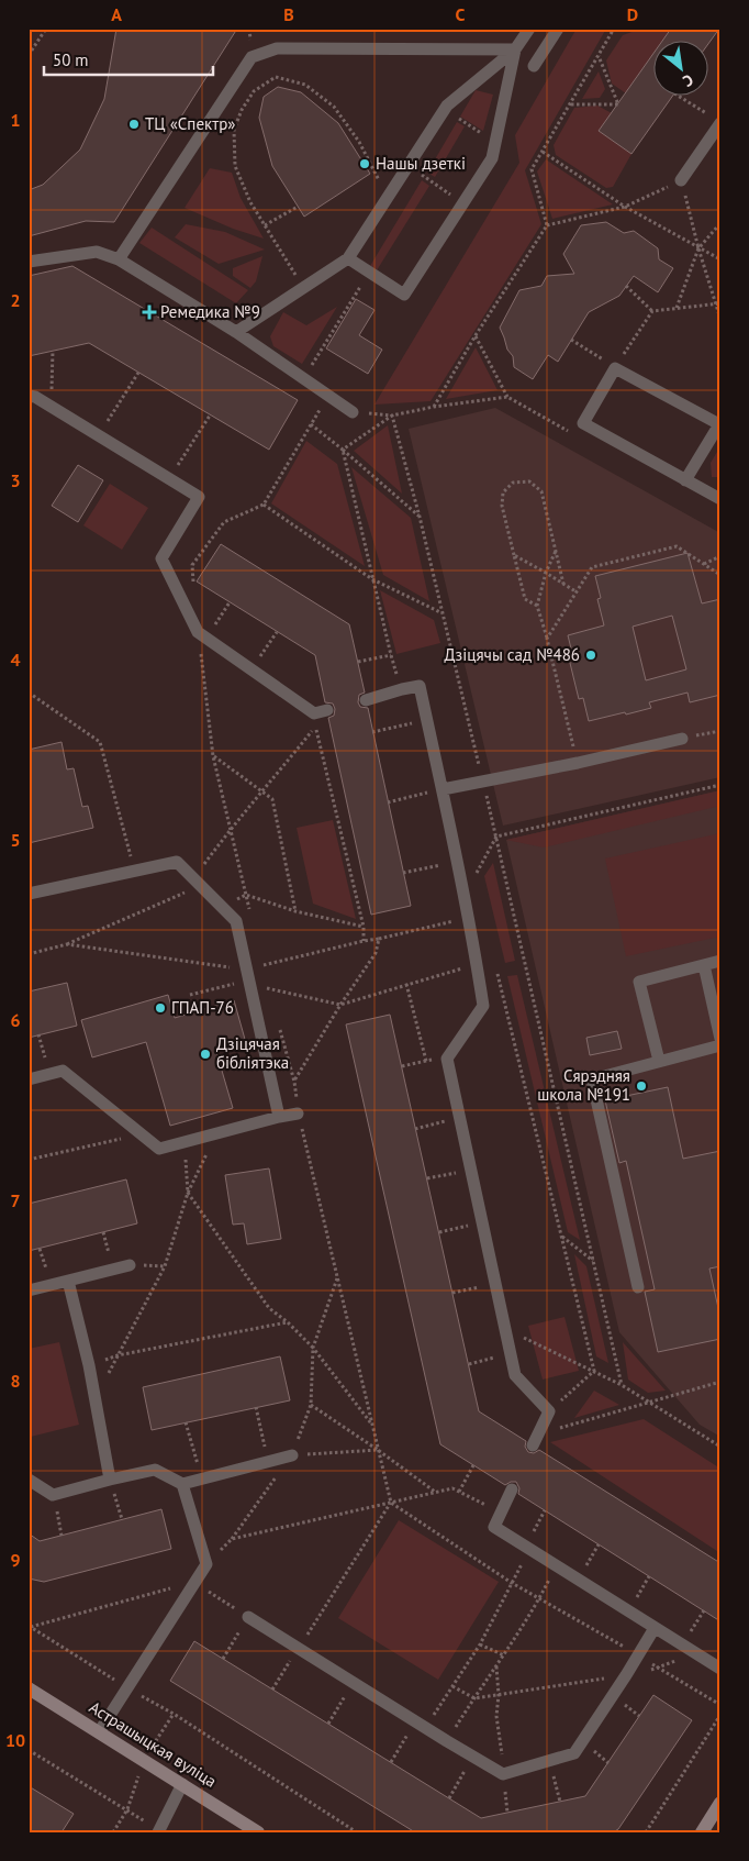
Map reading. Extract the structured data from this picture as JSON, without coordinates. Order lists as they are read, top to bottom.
{
  "streets": {
    "main road": ["Астрашыцкая вуліца"]
  },
  "places": {
    "other": [
      "ТЦ «Спектр»",
      "Нашы дзеткі",
      "Дзіцячы сад №486",
      "ГПАП-76",
      "Дзіцячая бібліятэка",
      "Сярэдняя школа №191"
    ],
    "health": ["Ремедика №9"]
  },
  "scale_bar": "50 m",
  "north": "bottom right",
  "grid": {
    "columns": [
      "A",
      "B",
      "C",
      "D"
    ],
    "rows": [
      "1",
      "2",
      "3",
      "4",
      "5",
      "6",
      "7",
      "8",
      "9",
      "10"
    ]
  }
}
